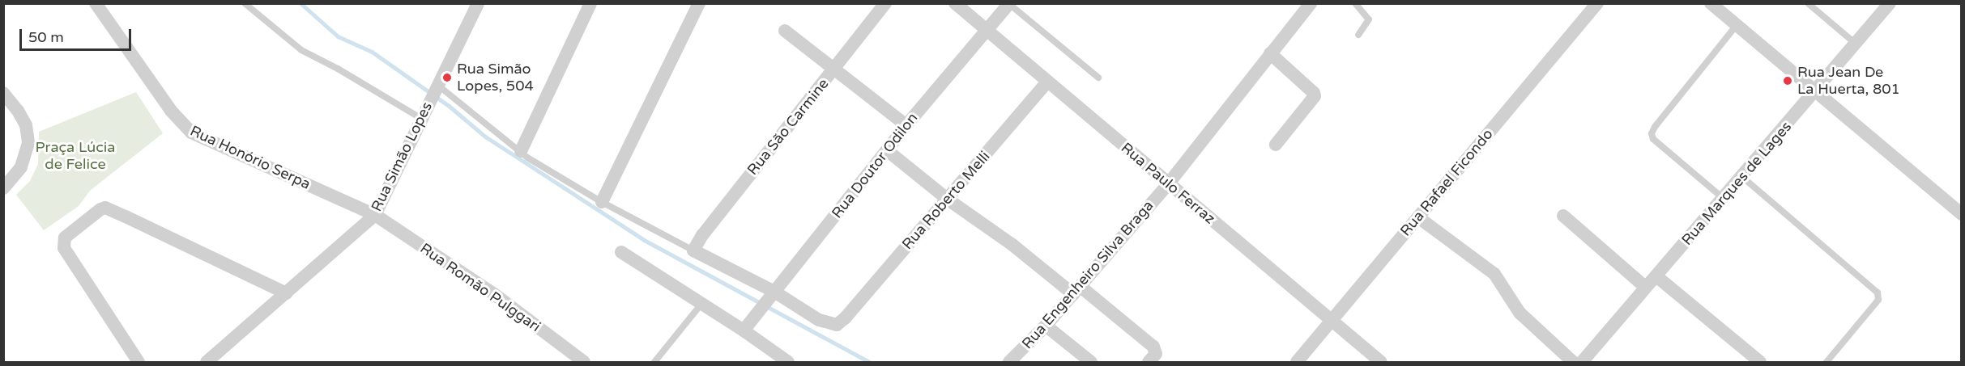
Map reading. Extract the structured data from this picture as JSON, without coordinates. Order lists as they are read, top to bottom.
{
  "streets": {
    "street": [
      "Rua São Carmine",
      "Rua Simão Lopes",
      "Rua Honório Serpa",
      "Rua Doutor Odilon",
      "Rua Rafael Ficondo",
      "Rua Paulo Ferraz",
      "Rua Marques de Lages",
      "Rua Roberto Melli",
      "Rua Engenheiro Silva Braga",
      "Rua Romão Pulggari"
    ]
  },
  "crossings": [
    ["Rua Simão Lopes", "Rua Honório Serpa"],
    ["Rua Simão Lopes", "Rua Romão Pulggari"],
    ["Rua Honório Serpa", "Rua Romão Pulggari"],
    ["Rua Doutor Odilon", "Rua Paulo Ferraz"],
    ["Rua Doutor Odilon", "Rua Roberto Melli"],
    ["Rua Rafael Ficondo", "Rua Paulo Ferraz"],
    ["Rua Paulo Ferraz", "Rua Roberto Melli"],
    ["Rua Paulo Ferraz", "Rua Engenheiro Silva Braga"]
  ],
  "parks": ["Praça Lúcia de Felice"],
  "places": ["Rua Simão Lopes, 504", "Rua Jean De La Huerta, 801"],
  "scale_bar": "50 m"
}
